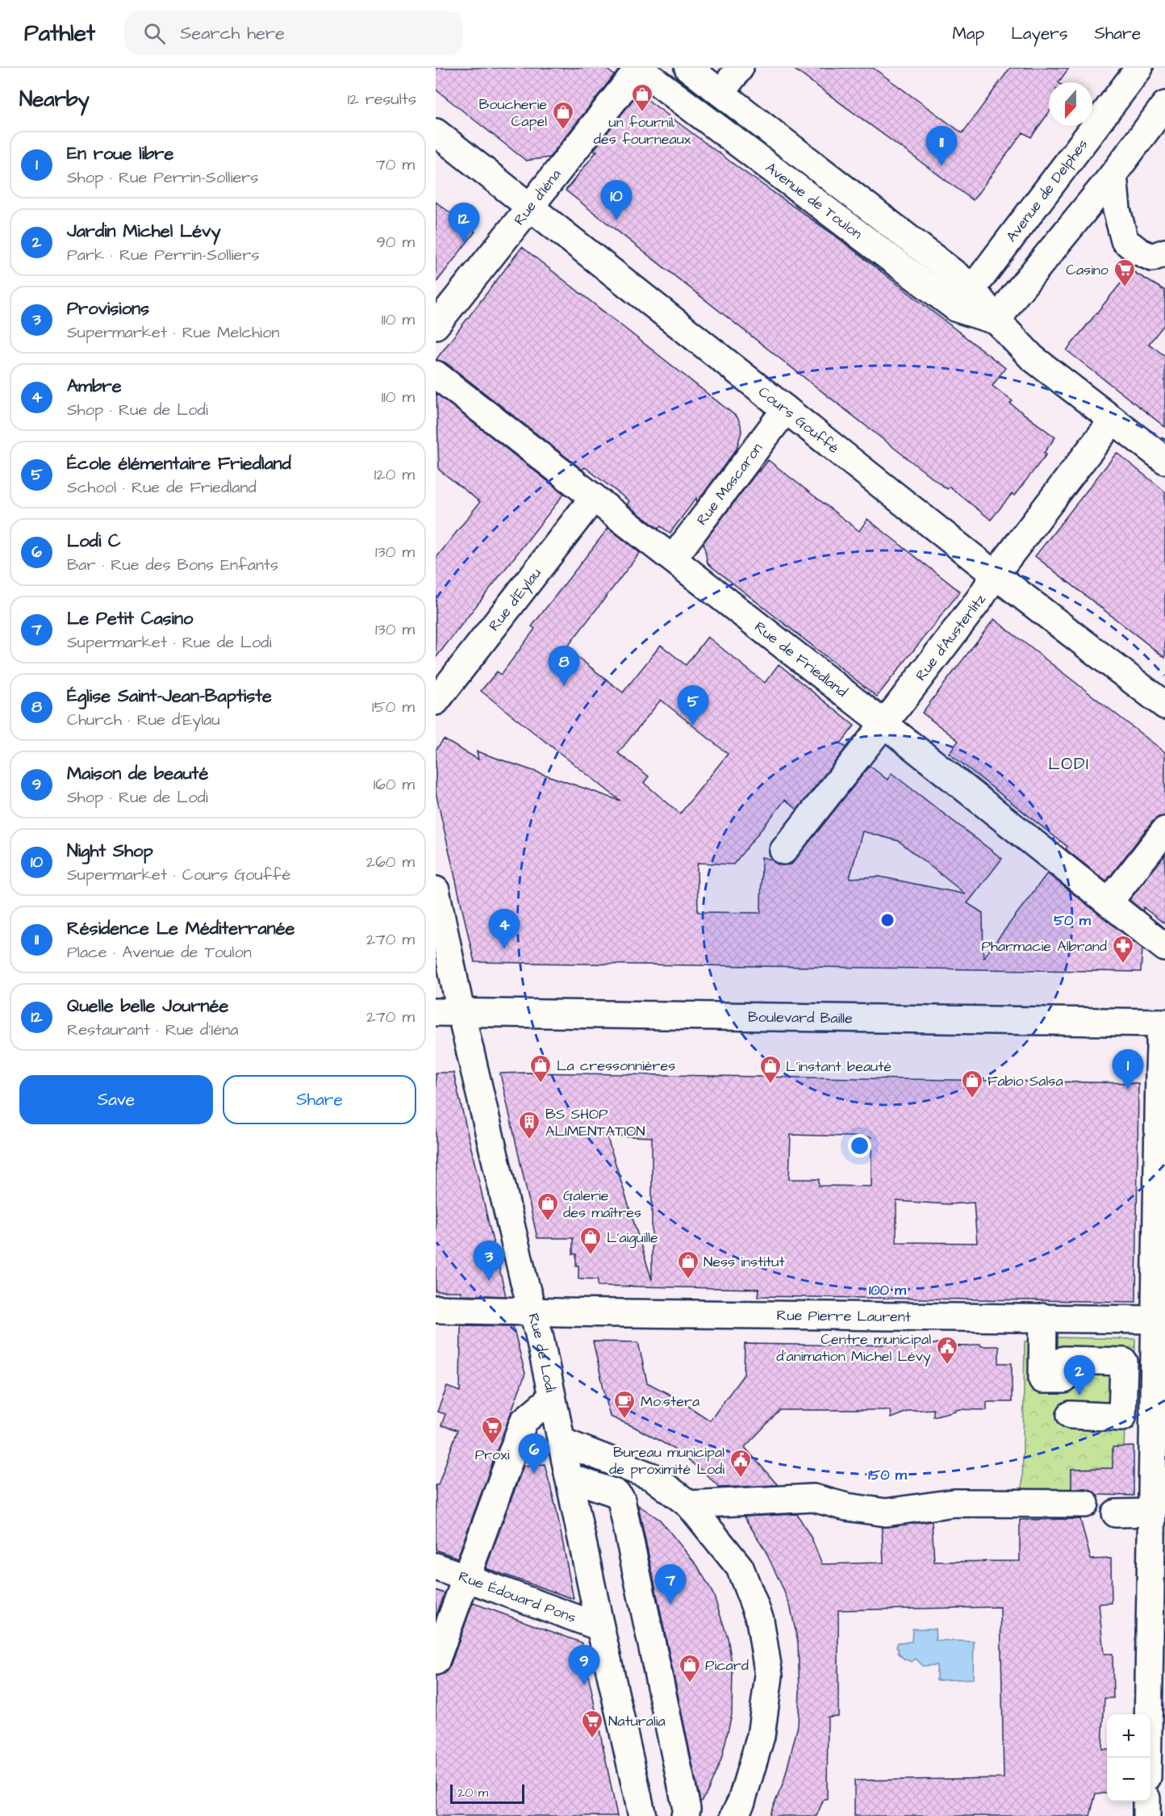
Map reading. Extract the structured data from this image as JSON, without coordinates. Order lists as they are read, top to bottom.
{
  "streets": {
    "street": [
      "Avenue de Delphes",
      "Rue d'Iéna",
      "Avenue de Toulon",
      "Cours Gouffé",
      "Rue Mascaron",
      "Rue d'Eylau",
      "Rue d'Austerlitz",
      "Rue de Friedland",
      "Boulevard Baille",
      "Rue Pierre Laurent",
      "Rue de Lodi",
      "Rue Édouard Pons"
    ]
  },
  "crossings": [
    ["Avenue de Delphes", "Avenue de Toulon"],
    ["Rue d'Iéna", "Avenue de Toulon"],
    ["Rue d'Iéna", "Cours Gouffé"],
    ["Avenue de Toulon", "Rue d'Austerlitz"],
    ["Cours Gouffé", "Rue Mascaron"],
    ["Cours Gouffé", "Rue d'Austerlitz"],
    ["Rue Mascaron", "Rue de Friedland"],
    ["Rue d'Eylau", "Rue de Friedland"],
    ["Rue d'Austerlitz", "Rue de Friedland"],
    ["Boulevard Baille", "Rue de Lodi"],
    ["Rue Pierre Laurent", "Rue de Lodi"],
    ["Rue de Lodi", "Rue Édouard Pons"]
  ],
  "districts": ["LODI"],
  "places": {
    "shop": [
      "un fournil, des fourneaux",
      "Boucherie Capel",
      "La cressonnières",
      "L'instant beauté",
      "Fabio Salsa",
      "Galerie des maîtres",
      "L’aiguille",
      "Ness institut",
      "Picard"
    ],
    "supermarket": ["Casino", "Proxi", "Naturalia"],
    "pharmacy": ["Pharmacie Albrand"],
    "building": ["BS SHOP ALIMENTATION"],
    "public building": ["Centre municipal d'animation Michel Lévy", "Bureau municipal de proximité Lodi"],
    "cafe": ["Mo:stera"]
  },
  "scale_bar": "20 m",
  "north": "bottom",
  "page": {
    "header": "Pathlet",
    "search": "Search here",
    "nav": ["Map", "Layers", "Share"],
    "heading": ["Nearby", "12 results"],
    "pins": [
      "11",
      "10",
      "12",
      "8",
      "5",
      "4",
      "1",
      "3",
      "2",
      "6",
      "7",
      "9"
    ],
    "list": [
      {
        "mark": "1",
        "name": "En roue libre",
        "note": "Shop · Rue Perrin-Solliers",
        "value": "70 m"
      },
      {
        "mark": "2",
        "name": "Jardin Michel Lévy",
        "note": "Park · Rue Perrin-Solliers",
        "value": "90 m"
      },
      {
        "mark": "3",
        "name": "Provisions",
        "note": "Supermarket · Rue Melchion",
        "value": "110 m"
      },
      {
        "mark": "4",
        "name": "Ambre",
        "note": "Shop · Rue de Lodi",
        "value": "110 m"
      },
      {
        "mark": "5",
        "name": "École élémentaire Friedland",
        "note": "School · Rue de Friedland",
        "value": "120 m"
      },
      {
        "mark": "6",
        "name": "Lodi C",
        "note": "Bar · Rue des Bons Enfants",
        "value": "130 m"
      },
      {
        "mark": "7",
        "name": "Le Petit Casino",
        "note": "Supermarket · Rue de Lodi",
        "value": "130 m"
      },
      {
        "mark": "8",
        "name": "Église Saint-Jean-Baptiste",
        "note": "Church · Rue d'Eylau",
        "value": "150 m"
      },
      {
        "mark": "9",
        "name": "Maison de beauté",
        "note": "Shop · Rue de Lodi",
        "value": "160 m"
      },
      {
        "mark": "10",
        "name": "Night Shop",
        "note": "Supermarket · Cours Gouffé",
        "value": "260 m"
      },
      {
        "mark": "11",
        "name": "Résidence Le Méditerranée",
        "note": "Place · Avenue de Toulon",
        "value": "270 m"
      },
      {
        "mark": "12",
        "name": "Quelle belle Journée",
        "note": "Restaurant · Rue d'Iéna",
        "value": "270 m"
      }
    ],
    "buttons": ["Save", "Share"],
    "map_buttons": ["+", "−"],
    "scale": "20 m"
  },
  "rings": ["50 m", "100 m", "150 m"]
}
